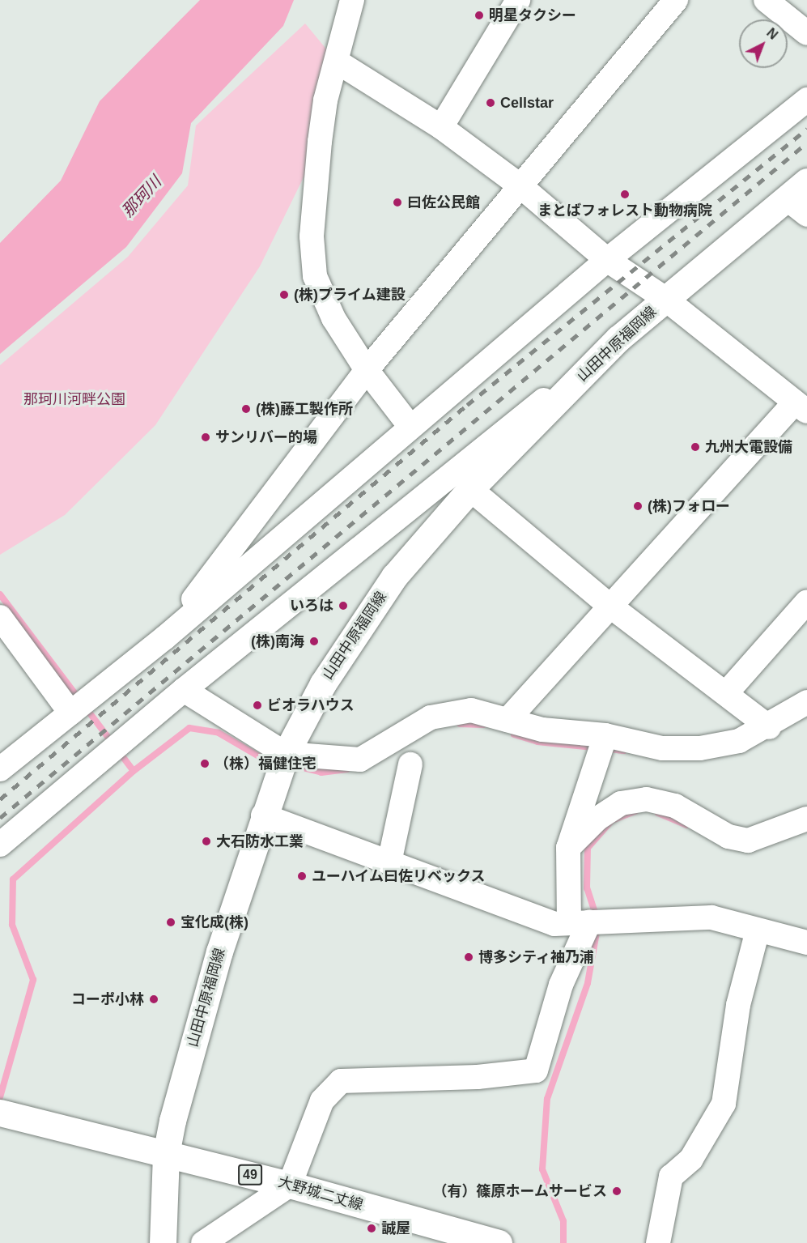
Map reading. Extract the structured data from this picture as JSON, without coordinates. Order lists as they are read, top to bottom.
{
  "streets": {
    "main road": ["山田中原福岡線", "49", "大野城二丈線"]
  },
  "crossings": [
    ["山田中原福岡線", "大野城二丈線"]
  ],
  "water": ["那珂川"],
  "parks": ["那珂川河畔公園"],
  "places": [
    "明星タクシー",
    "Cellstar",
    "まとばフォレスト動物病院",
    "曰佐公民館",
    "(株)プライム建設",
    "(株)藤工製作所",
    "サンリバー的場",
    "九州大電設備",
    "(株)フォロー",
    "いろは",
    "(株)南海",
    "ビオラハウス",
    "（株）福健住宅",
    "大石防水工業",
    "ユーハイム曰佐リベックス",
    "宝化成(株)",
    "博多シティ袖乃浦",
    "コーポ小林",
    "（有）篠原ホームサービス",
    "誠屋"
  ],
  "north": "top right"
}
